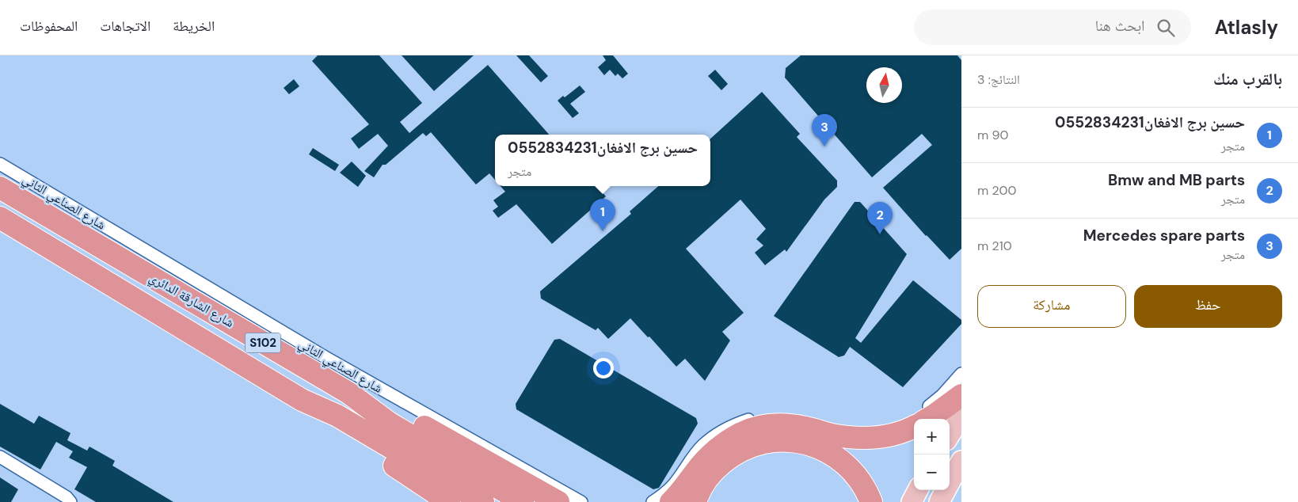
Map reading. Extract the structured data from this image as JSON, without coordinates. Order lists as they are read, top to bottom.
{
  "streets": {
    "highway": ["شارع الشارقة الدائري", "S102"],
    "street": ["شارع الصناعي الثاني"]
  },
  "north": "top",
  "page": {
    "header": "Atlasly",
    "search": "ابحث هنا",
    "nav": ["الخريطة", "الاتجاهات", "المحفوظات"],
    "heading": ["بالقرب منك", "النتائج: 3"],
    "list": [
      {
        "mark": "1",
        "name": "حسين برج الافغان0552834231",
        "note": "متجر",
        "value": "90 m"
      },
      {
        "mark": "2",
        "name": "Bmw and MB parts",
        "note": "متجر",
        "value": "200 m"
      },
      {
        "mark": "3",
        "name": "Mercedes spare parts",
        "note": "متجر",
        "value": "210 m"
      }
    ],
    "pins": ["3", "1", "2"],
    "popup": ["حسين برج الافغان0552834231", "متجر"],
    "buttons": ["حفظ", "مشاركة"],
    "map_buttons": ["+", "−"]
  }
}
